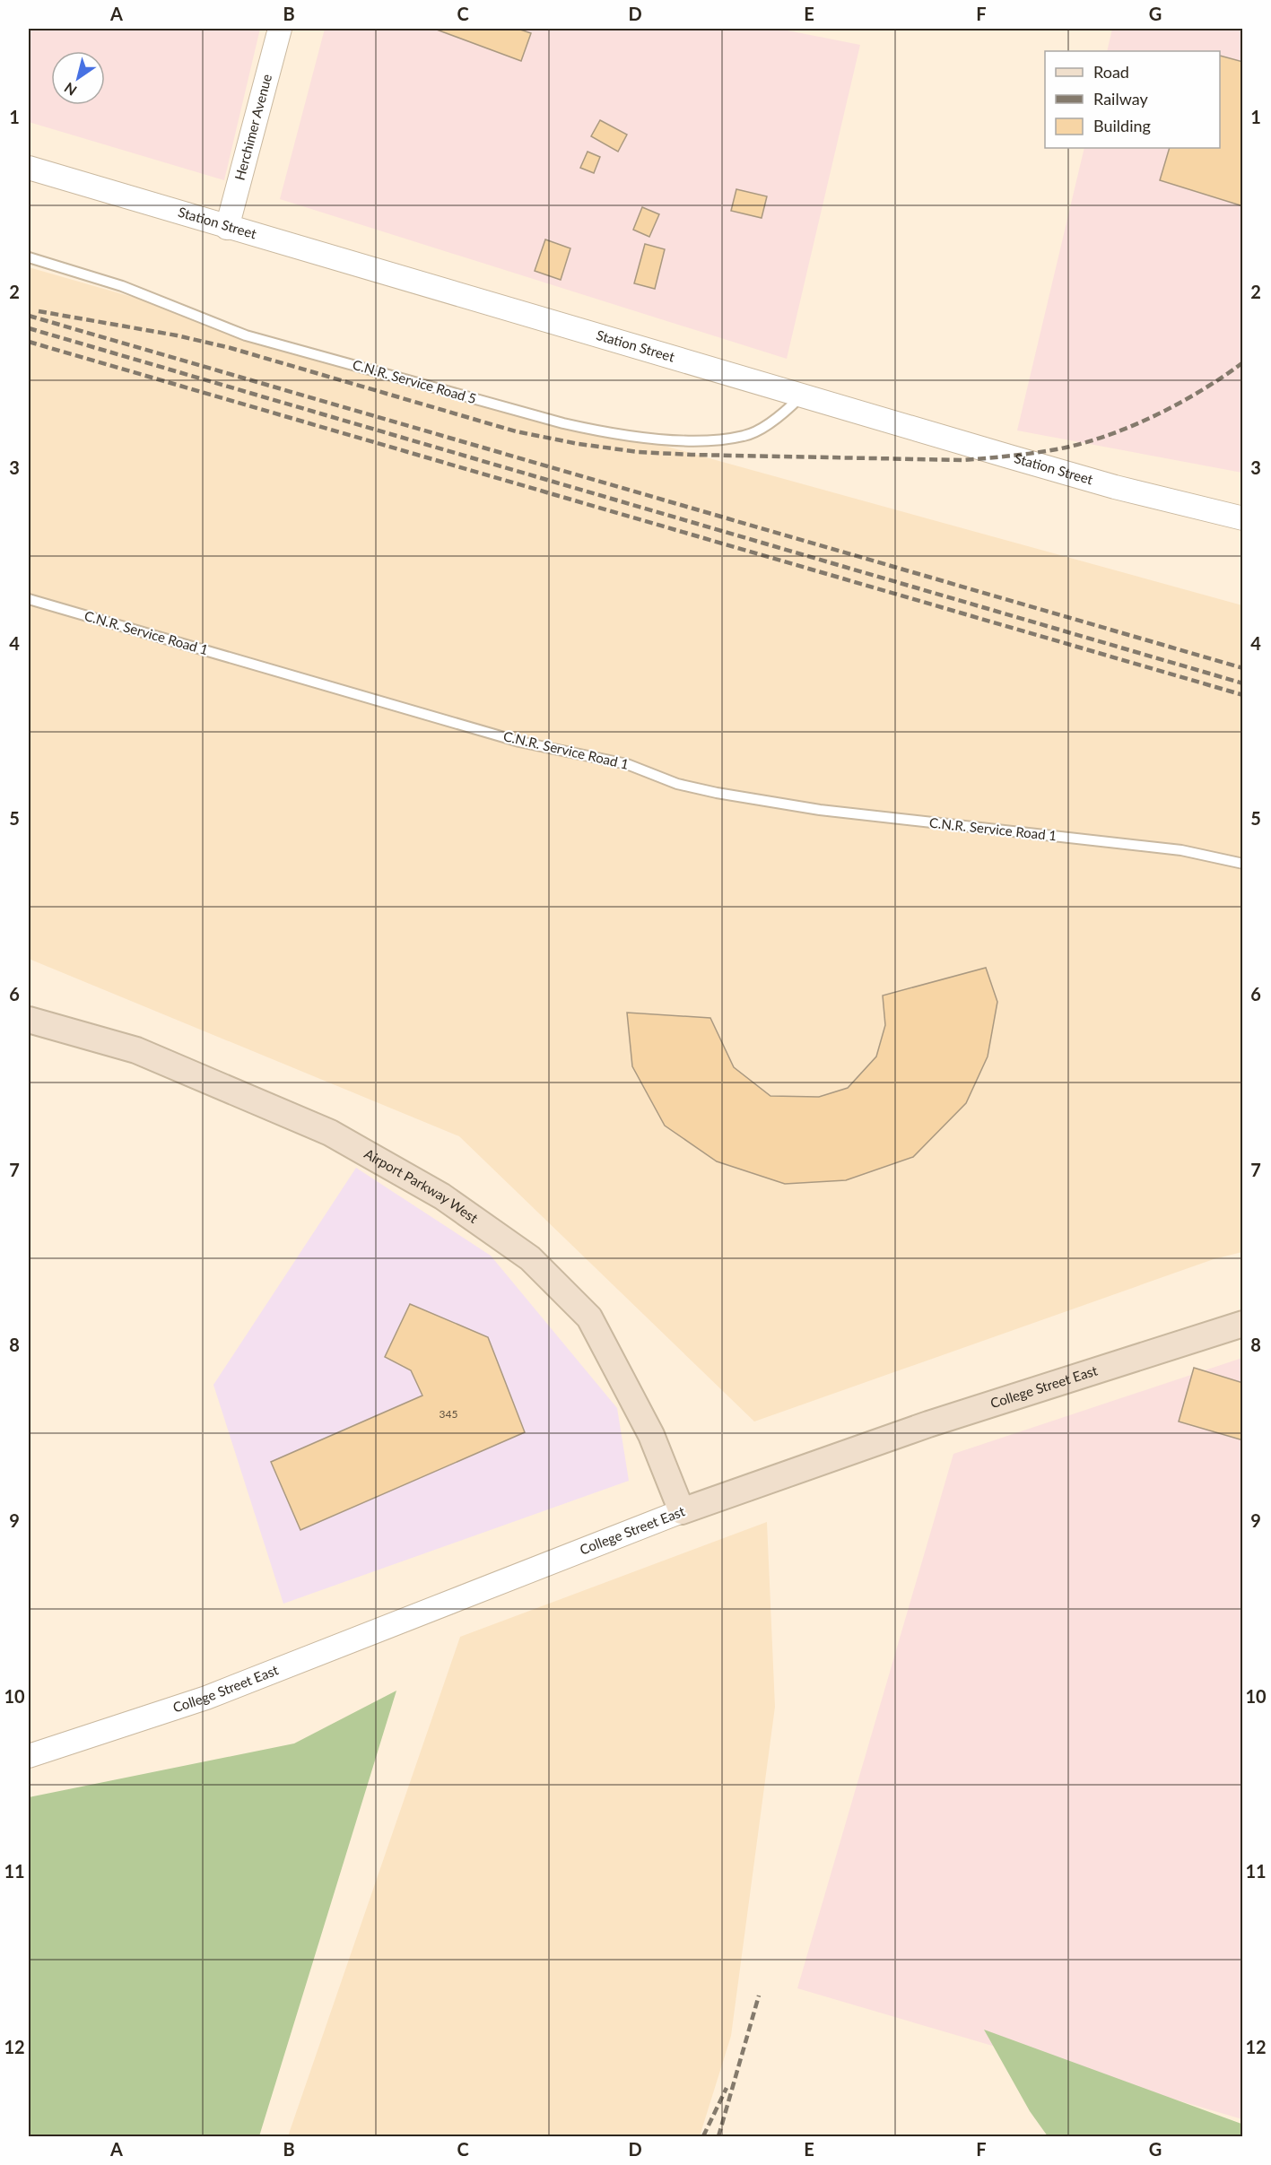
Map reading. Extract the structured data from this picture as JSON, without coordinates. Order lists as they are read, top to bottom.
{
  "streets": {
    "main road": ["Airport Parkway West", "College Street East"],
    "street": ["Herchimer Avenue", "Station Street"],
    "lane": ["C.N.R. Service Road 5", "C.N.R. Service Road 1"]
  },
  "crossings": [
    ["Herchimer Avenue", "Station Street"],
    ["Station Street", "C.N.R. Service Road 5"],
    ["Airport Parkway West", "College Street East"]
  ],
  "house_numbers": ["345"],
  "legend": ["Road", "Railway", "Building"],
  "north": "bottom left",
  "grid": {
    "columns": [
      "A",
      "B",
      "C",
      "D",
      "E",
      "F",
      "G"
    ],
    "rows": [
      "1",
      "2",
      "3",
      "4",
      "5",
      "6",
      "7",
      "8",
      "9",
      "10",
      "11",
      "12"
    ]
  }
}
